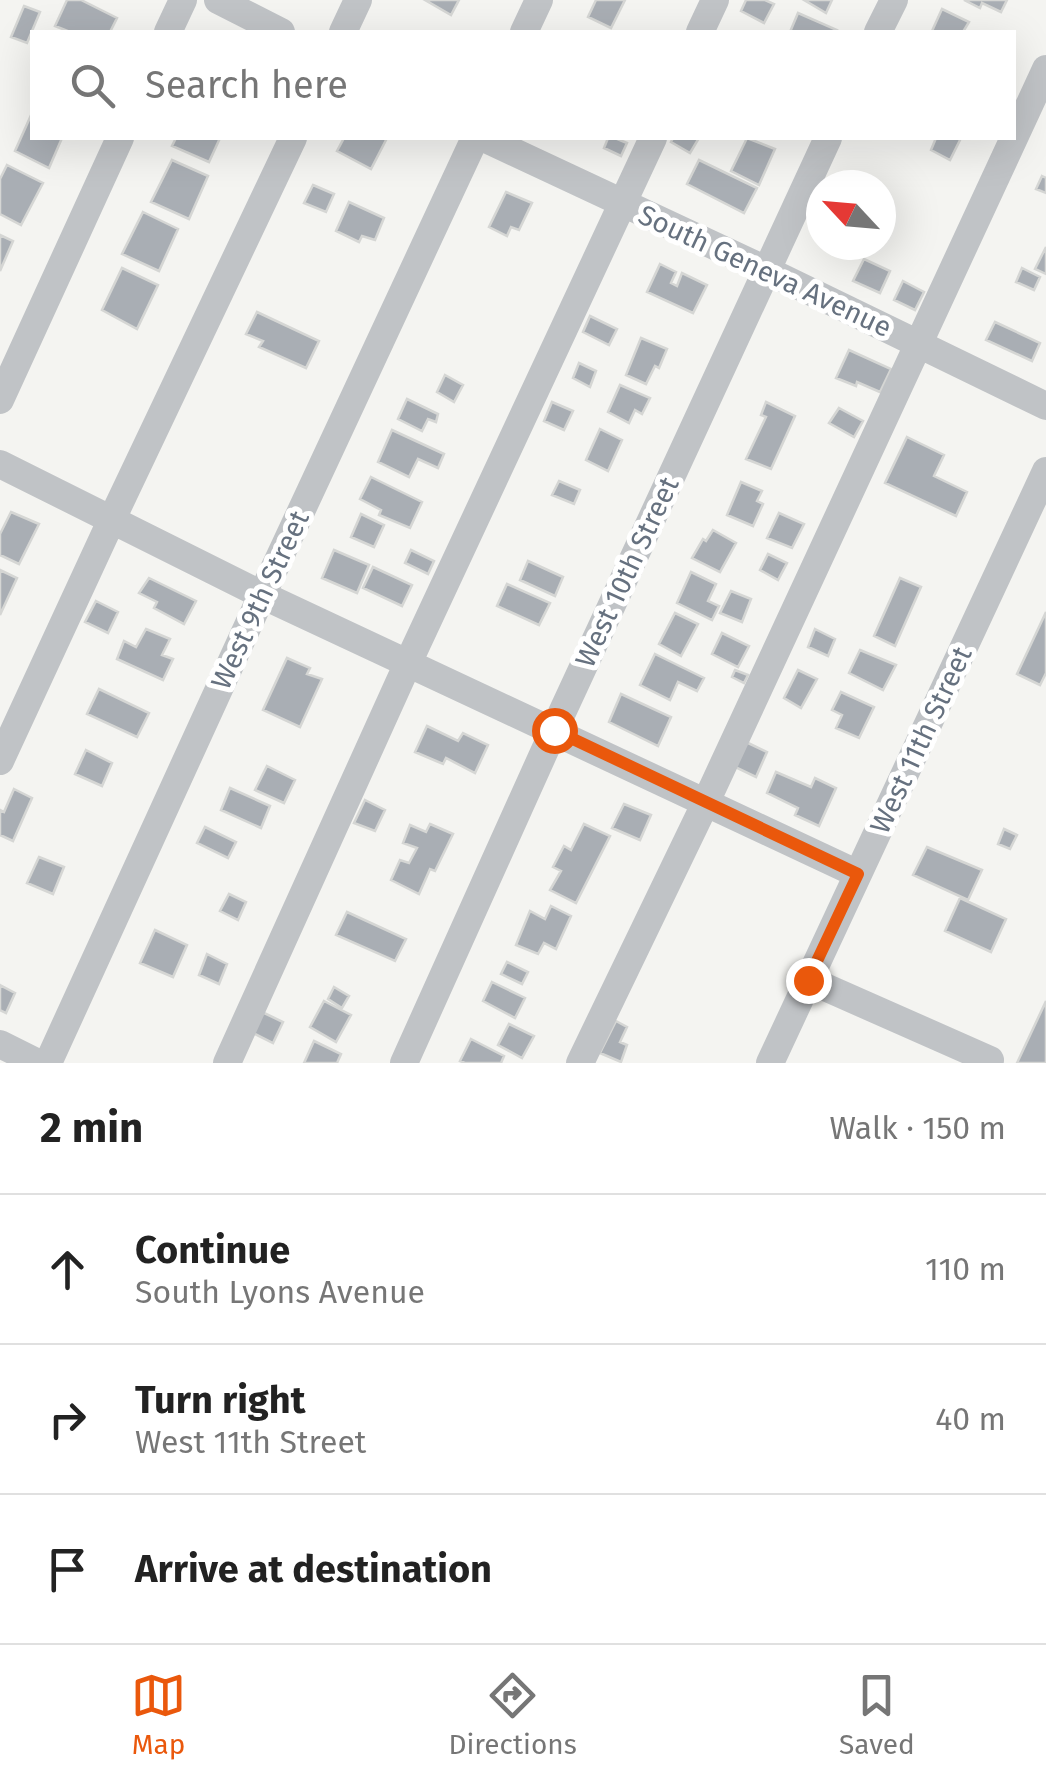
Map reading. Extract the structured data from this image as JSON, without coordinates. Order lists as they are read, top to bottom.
{
  "streets": {
    "street": [
      "South Geneva Avenue",
      "West 10th Street",
      "West 9th Street",
      "West 11th Street"
    ]
  },
  "crossings": [
    ["South Geneva Avenue", "West 10th Street"]
  ],
  "north": "top left",
  "page": {
    "search": "Search here",
    "heading": ["2 min", "Walk · 150 m"],
    "list": [
      ["Continue", "South Lyons Avenue", "110 m"],
      ["Turn right", "West 11th Street", "40 m"],
      "Arrive at destination"
    ],
    "nav": ["Map", "Directions", "Saved"]
  }
}
